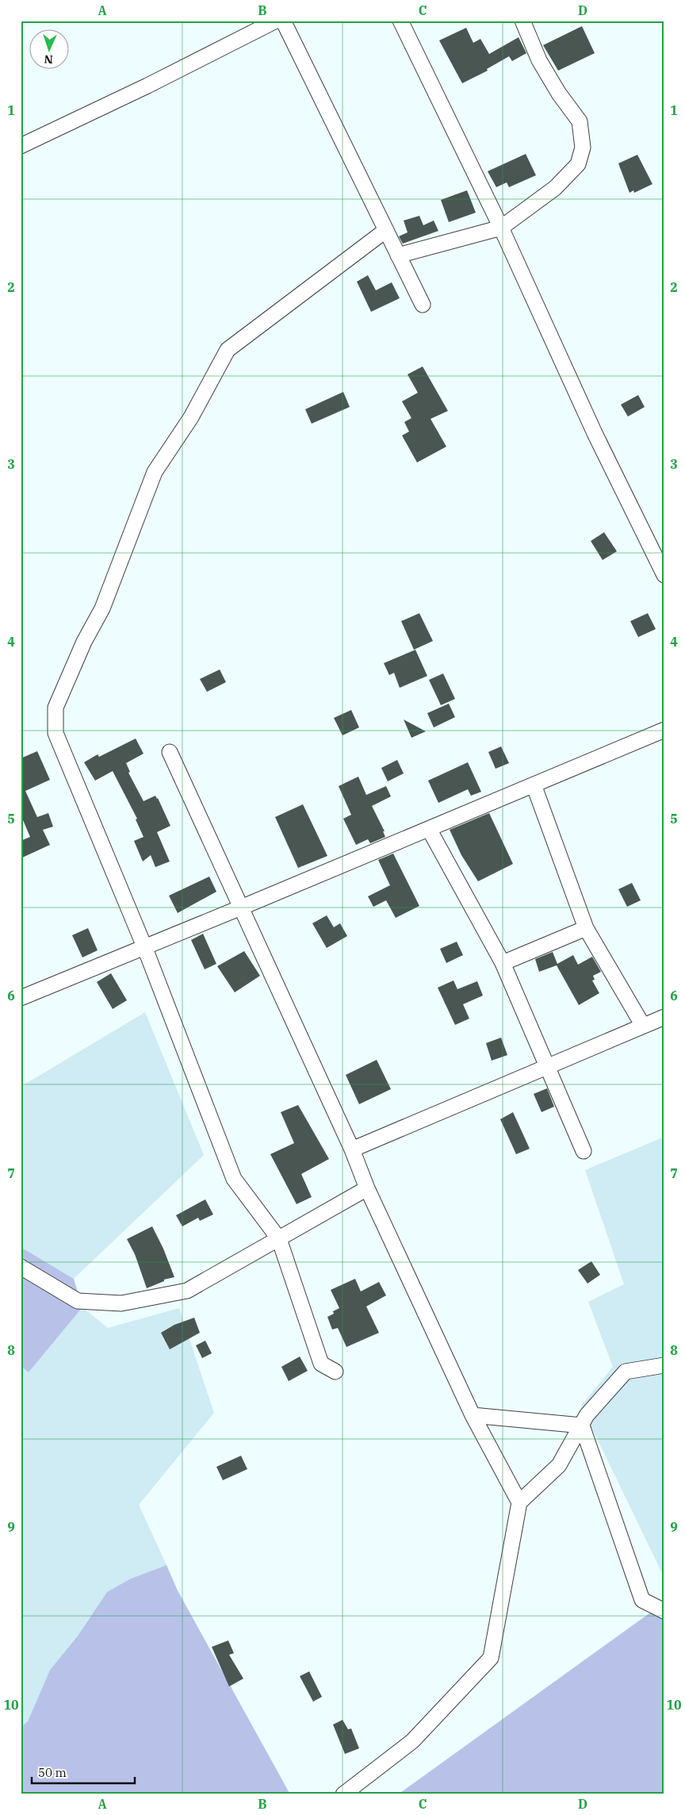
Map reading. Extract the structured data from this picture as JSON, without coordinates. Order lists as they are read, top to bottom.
{
  "scale_bar": "50 m",
  "north": "bottom",
  "grid": {
    "columns": [
      "A",
      "B",
      "C",
      "D"
    ],
    "rows": [
      "1",
      "2",
      "3",
      "4",
      "5",
      "6",
      "7",
      "8",
      "9",
      "10"
    ]
  }
}
